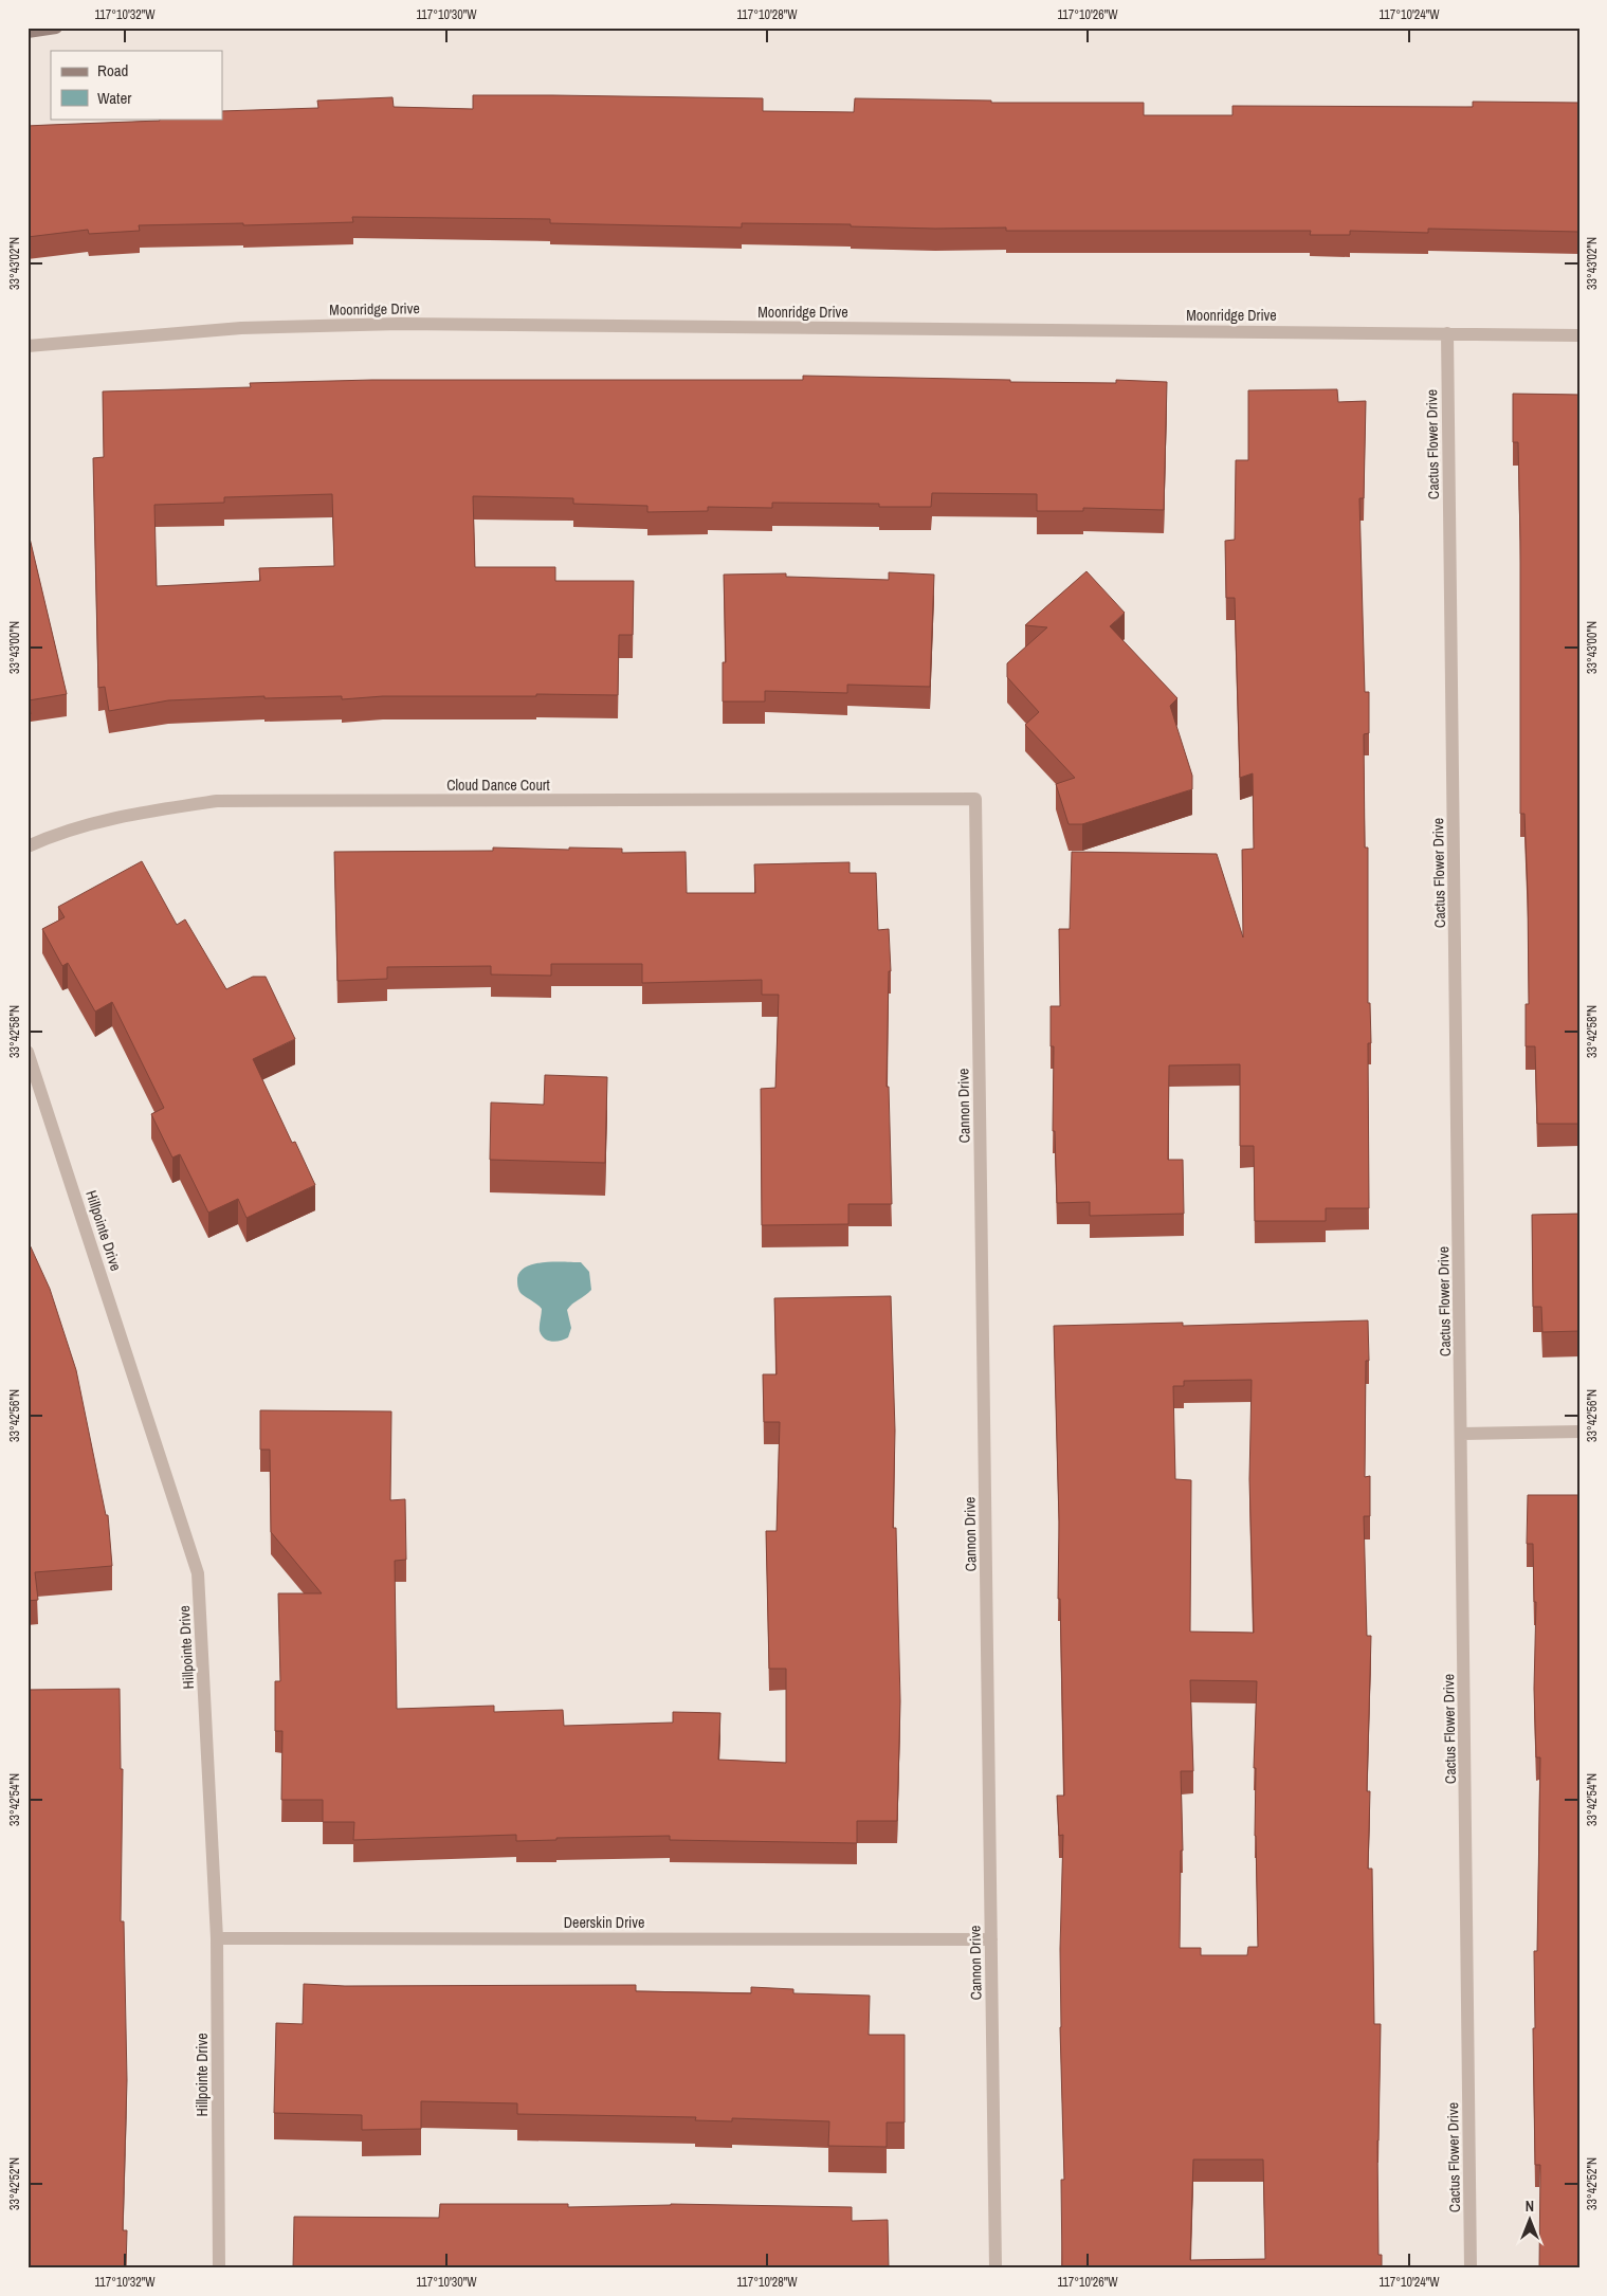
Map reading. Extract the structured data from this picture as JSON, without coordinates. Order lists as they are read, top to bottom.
{
  "streets": {
    "street": [
      "Moonridge Drive",
      "Cactus Flower Drive",
      "Cloud Dance Court",
      "Cannon Drive",
      "Hillpointe Drive",
      "Deerskin Drive"
    ]
  },
  "crossings": [
    ["Moonridge Drive", "Cactus Flower Drive"],
    ["Cloud Dance Court", "Cannon Drive"],
    ["Cannon Drive", "Deerskin Drive"],
    ["Hillpointe Drive", "Deerskin Drive"]
  ],
  "legend": ["Road", "Water"],
  "north": "top",
  "coordinates": [
    "117°10'32\"W",
    "117°10'30\"W",
    "117°10'28\"W",
    "117°10'26\"W",
    "117°10'24\"W",
    "33°43'02\"N",
    "33°43'00\"N",
    "33°42'58\"N",
    "33°42'56\"N",
    "33°42'54\"N",
    "33°42'52\"N"
  ]
}
